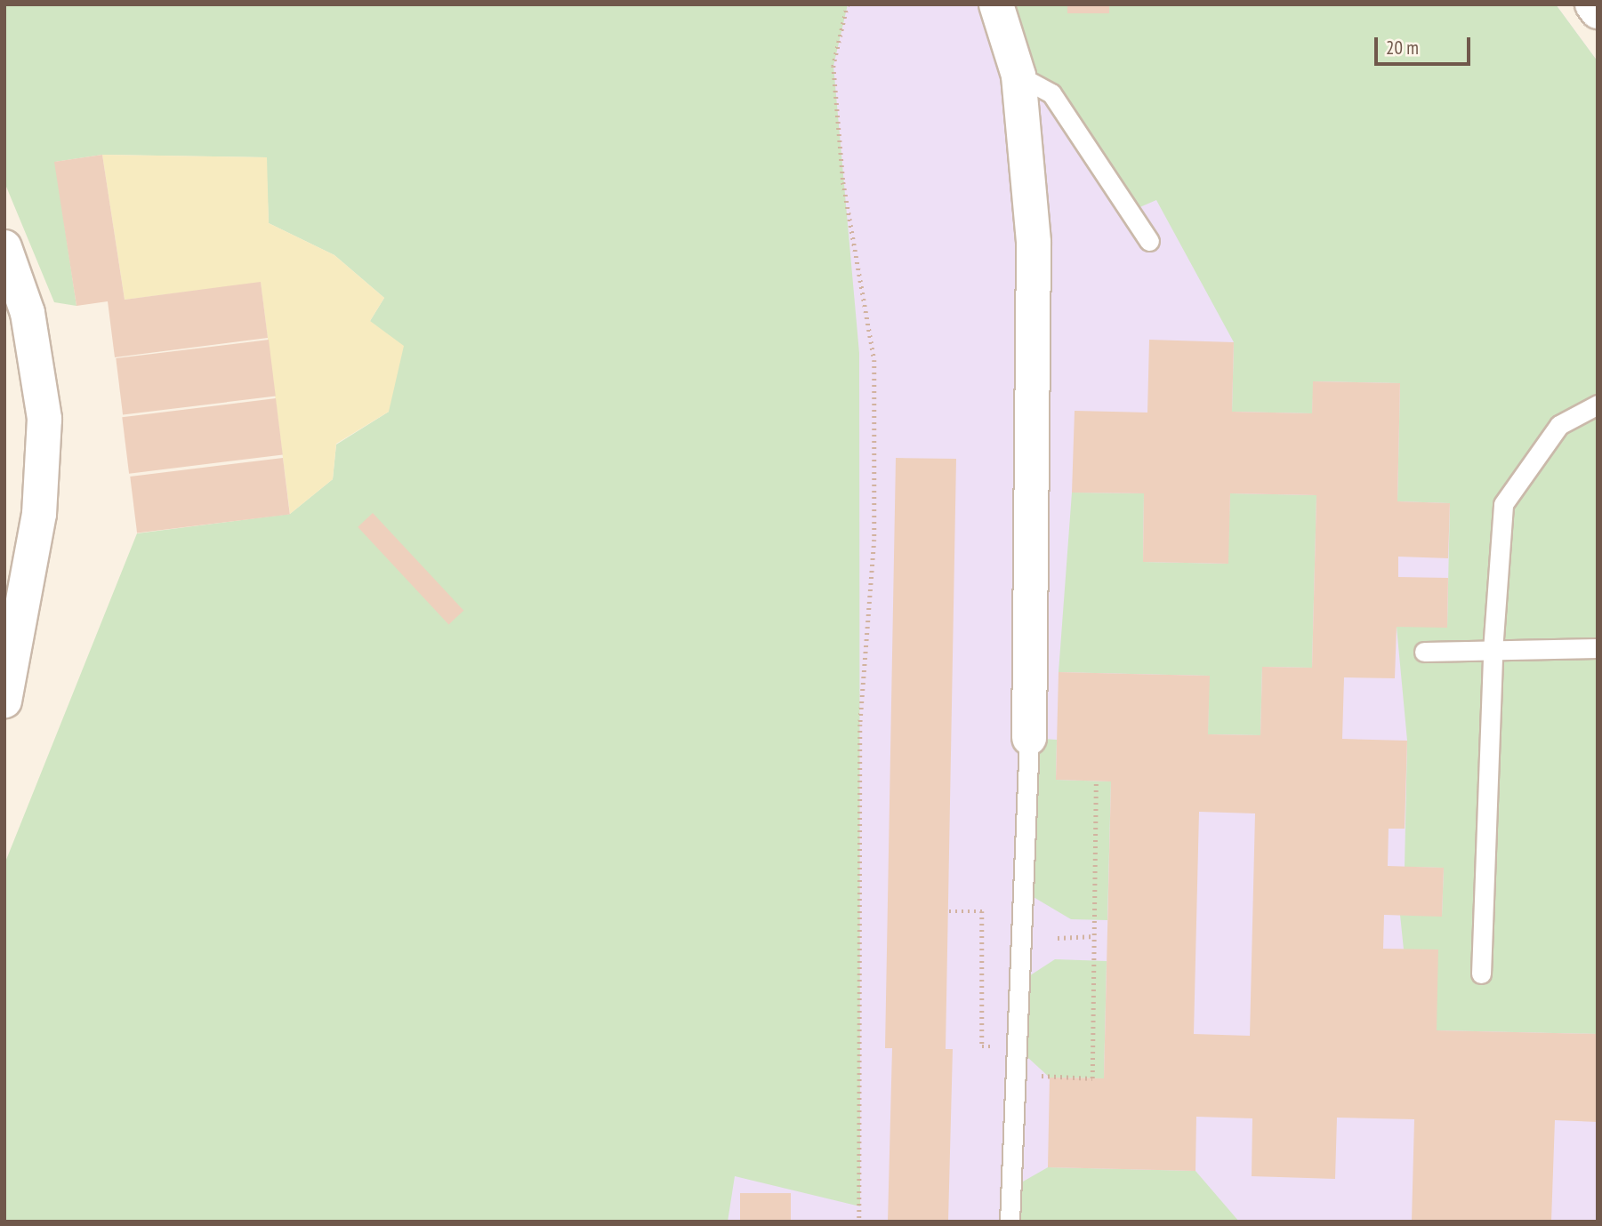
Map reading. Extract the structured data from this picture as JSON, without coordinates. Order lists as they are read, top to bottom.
{
  "scale_bar": "20 m"
}
